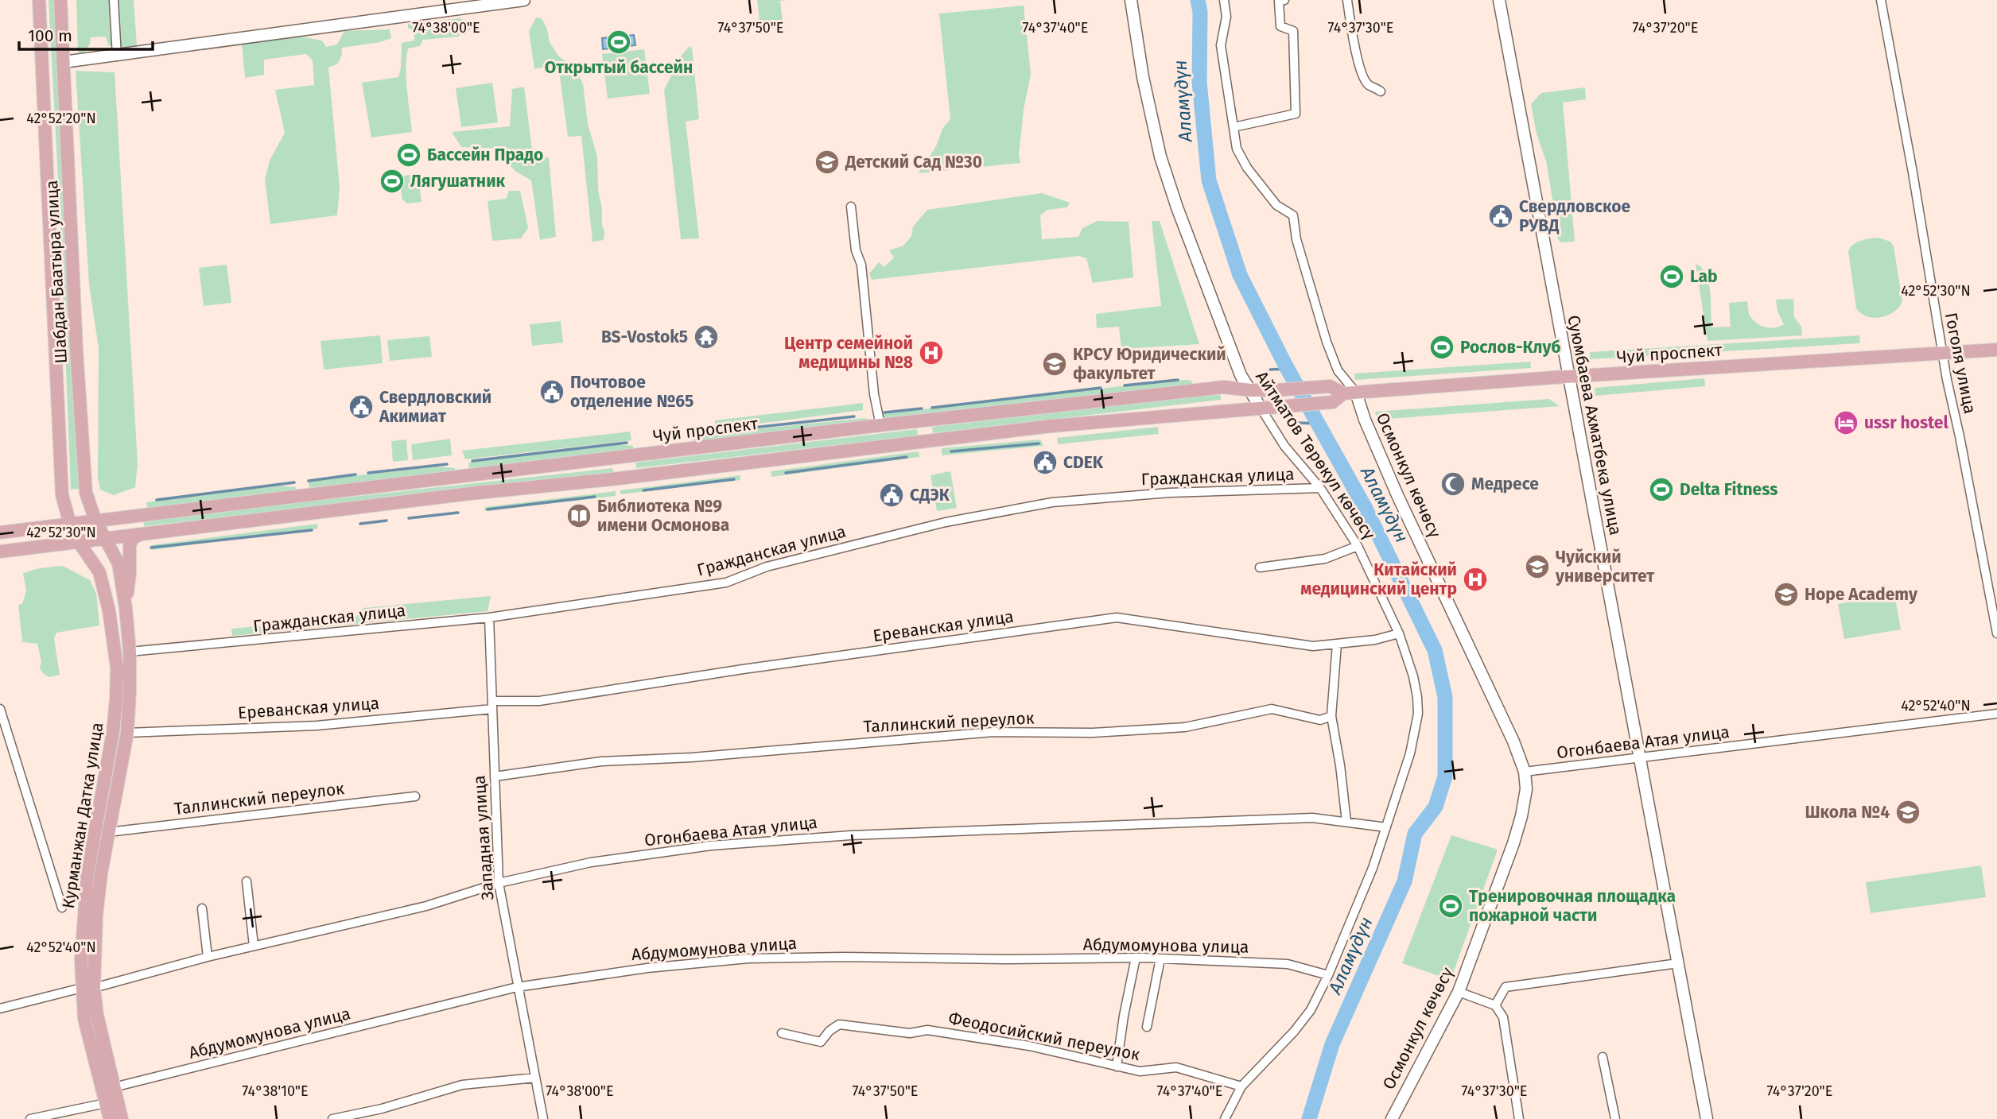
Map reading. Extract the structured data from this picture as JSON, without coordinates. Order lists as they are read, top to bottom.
{
  "streets": {
    "main road": ["Шабдан Баатыра улица", "Чуй проспект", "Курманжан Датка улица"],
    "street": [
      "Гоголя улица",
      "Суюмбаева Ахматбека улица",
      "Айтматов Төрөкул көчөсү",
      "Осмонкул көчөсү",
      "Гражданская улица",
      "Ереванская улица",
      "Таллинский переулок",
      "Огонбаева Атая улица",
      "Западная улица",
      "Абдумомунова улица",
      "Феодосийский переулок"
    ]
  },
  "crossings": [
    ["Шабдан Баатыра улица", "Чуй проспект"],
    ["Шабдан Баатыра улица", "Курманжан Датка улица"],
    ["Чуй проспект", "Гоголя улица"],
    ["Чуй проспект", "Суюмбаева Ахматбека улица"],
    ["Чуй проспект", "Айтматов Төрөкул көчөсү"],
    ["Чуй проспект", "Осмонкул көчөсү"],
    ["Чуй проспект", "Курманжан Датка улица"],
    ["Суюмбаева Ахматбека улица", "Огонбаева Атая улица"],
    ["Айтматов Төрөкул көчөсү", "Гражданская улица"],
    ["Айтматов Төрөкул көчөсү", "Ереванская улица"],
    ["Айтматов Төрөкул көчөсү", "Огонбаева Атая улица"],
    ["Айтматов Төрөкул көчөсү", "Абдумомунова улица"],
    ["Айтматов Төрөкул көчөсү", "Феодосийский переулок"],
    ["Осмонкул көчөсү", "Огонбаева Атая улица"],
    ["Гражданская улица", "Курманжан Датка улица"],
    ["Гражданская улица", "Западная улица"],
    ["Ереванская улица", "Курманжан Датка улица"],
    ["Ереванская улица", "Западная улица"],
    ["Таллинский переулок", "Курманжан Датка улица"],
    ["Таллинский переулок", "Западная улица"],
    ["Огонбаева Атая улица", "Курманжан Датка улица"],
    ["Огонбаева Атая улица", "Западная улица"],
    ["Курманжан Датка улица", "Абдумомунова улица"],
    ["Западная улица", "Абдумомунова улица"]
  ],
  "water": ["Аламүдүн"],
  "places": {
    "sports": [
      "Открытый бассейн",
      "Бассейн Прадо",
      "Лягушатник",
      "Lab",
      "Рослов-Клуб",
      "Delta Fitness",
      "Тренировочная площадка пожарной части"
    ],
    "school or university": [
      "Детский Сад №30",
      "КРСУ Юридический факультет",
      "Чуйский университет",
      "Hope Academy",
      "Школа №4"
    ],
    "public building": [
      "Свердловское РУВД",
      "Почтовое отделение №65",
      "Свердловский Акимиат",
      "CDEK",
      "СДЭК"
    ],
    "temple": ["BS-Vostok5"],
    "hospital": ["Центр семейной медицины №8", "Китайский медицинский центр"],
    "hotel": ["ussr hostel"],
    "mosque": ["Медресе"],
    "library": ["Библиотека №9 имени Осмонова"]
  },
  "scale_bar": "100 m",
  "coordinates": [
    "74°38'00\"E",
    "74°37'50\"E",
    "74°37'40\"E",
    "74°37'30\"E",
    "74°37'20\"E",
    "42°52'20\"N",
    "42°52'30\"N",
    "42°52'40\"N",
    "74°38'10\"E"
  ]
}
